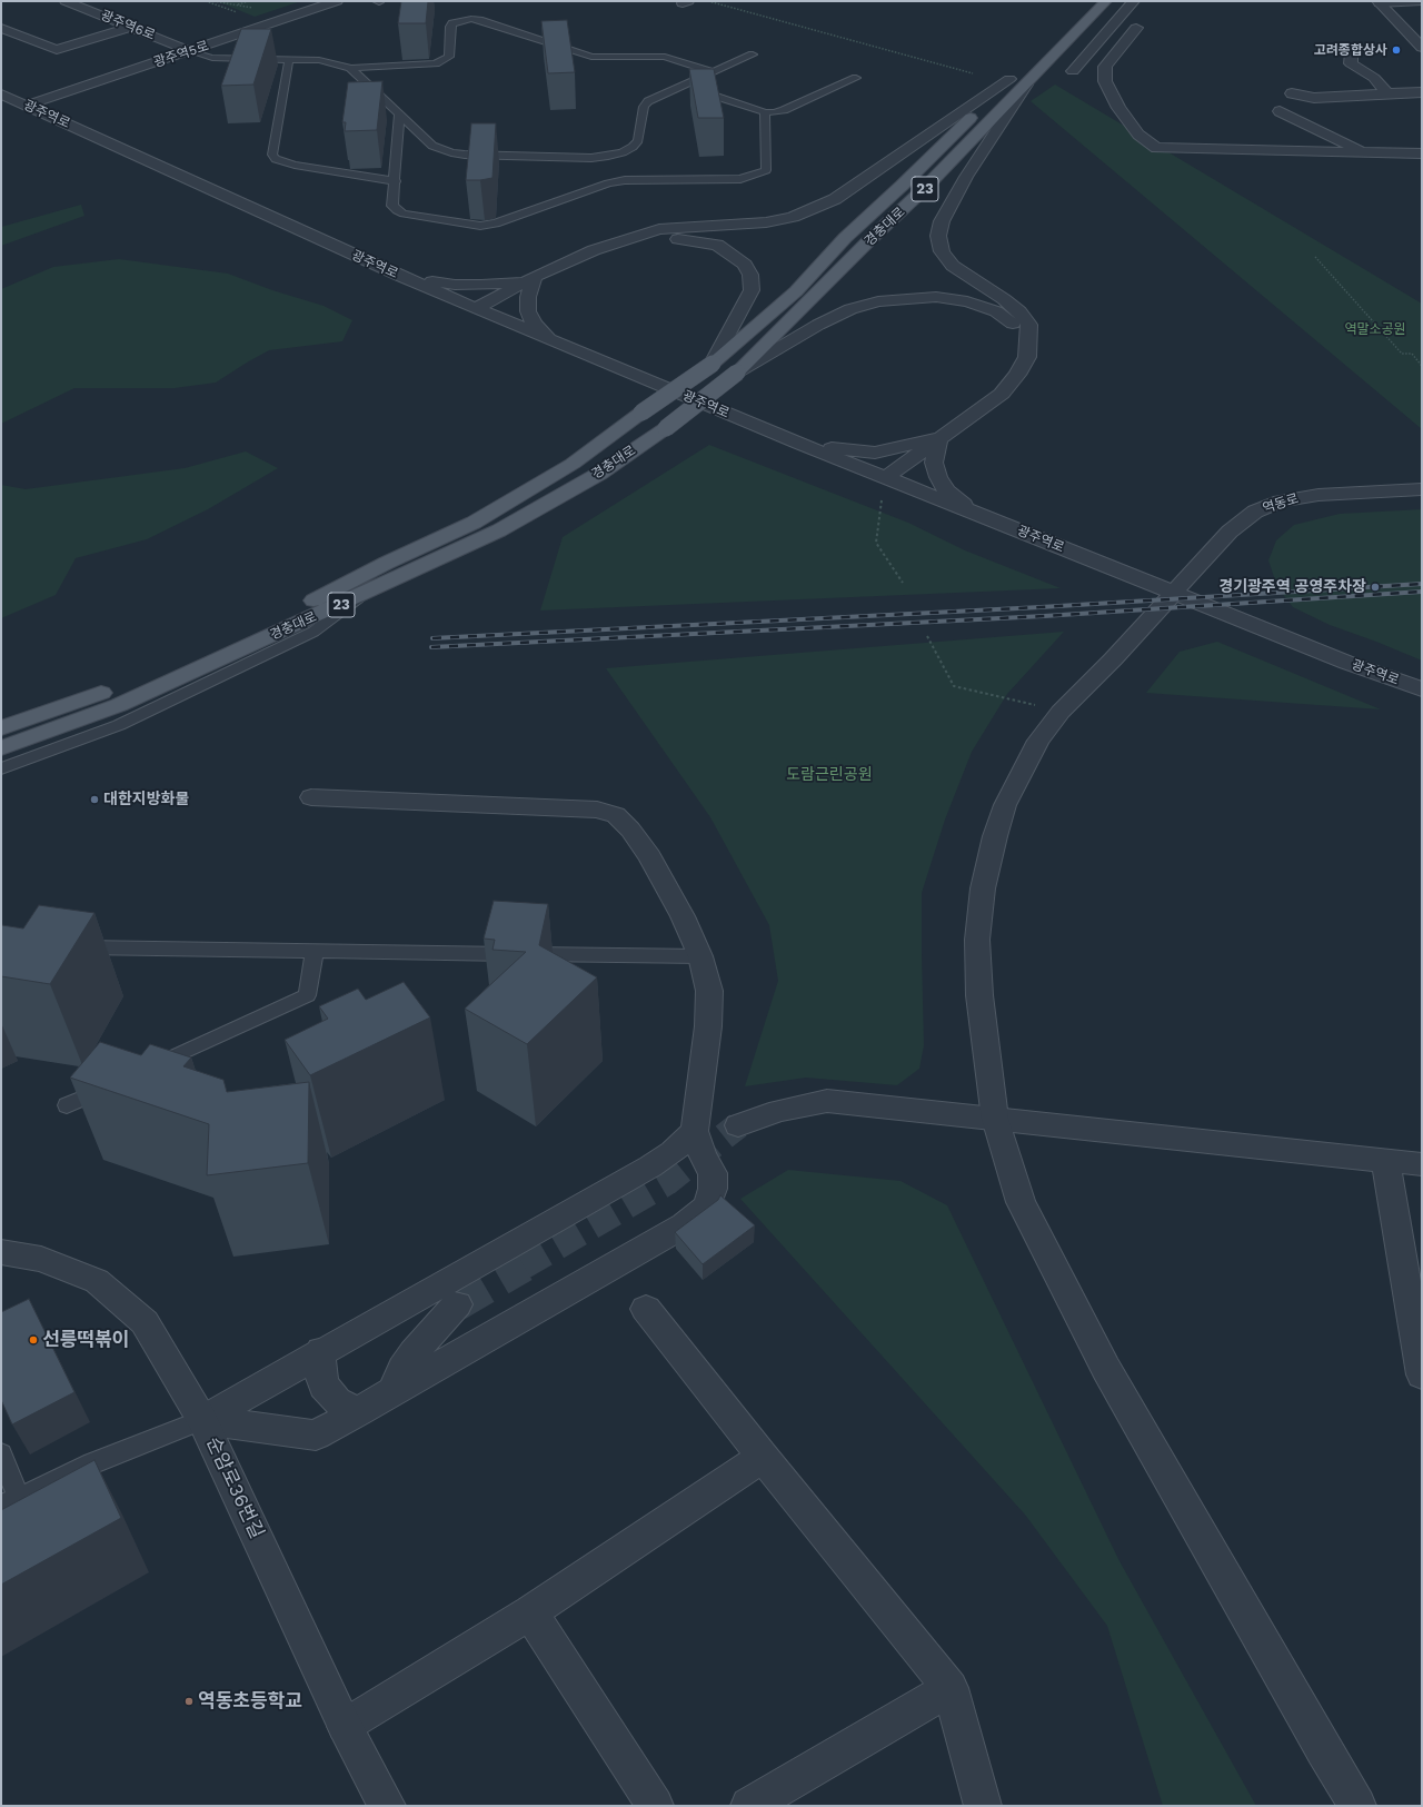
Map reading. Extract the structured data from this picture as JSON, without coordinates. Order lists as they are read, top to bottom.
{
  "streets": {
    "main road": ["23", "경충대로"],
    "street": [
      "광주역6로",
      "광주역5로",
      "광주역로",
      "역동로",
      "순암로36번길"
    ]
  },
  "crossings": [
    ["광주역6로", "광주역5로"],
    ["광주역5로", "광주역로"],
    ["광주역로", "역동로"]
  ],
  "parks": ["역말소공원", "도람근린공원"],
  "places": [
    "고려종합상사",
    "경기광주역 공영주차장",
    "대한지방화물",
    "선릉떡볶이",
    "역동초등학교"
  ]
}
